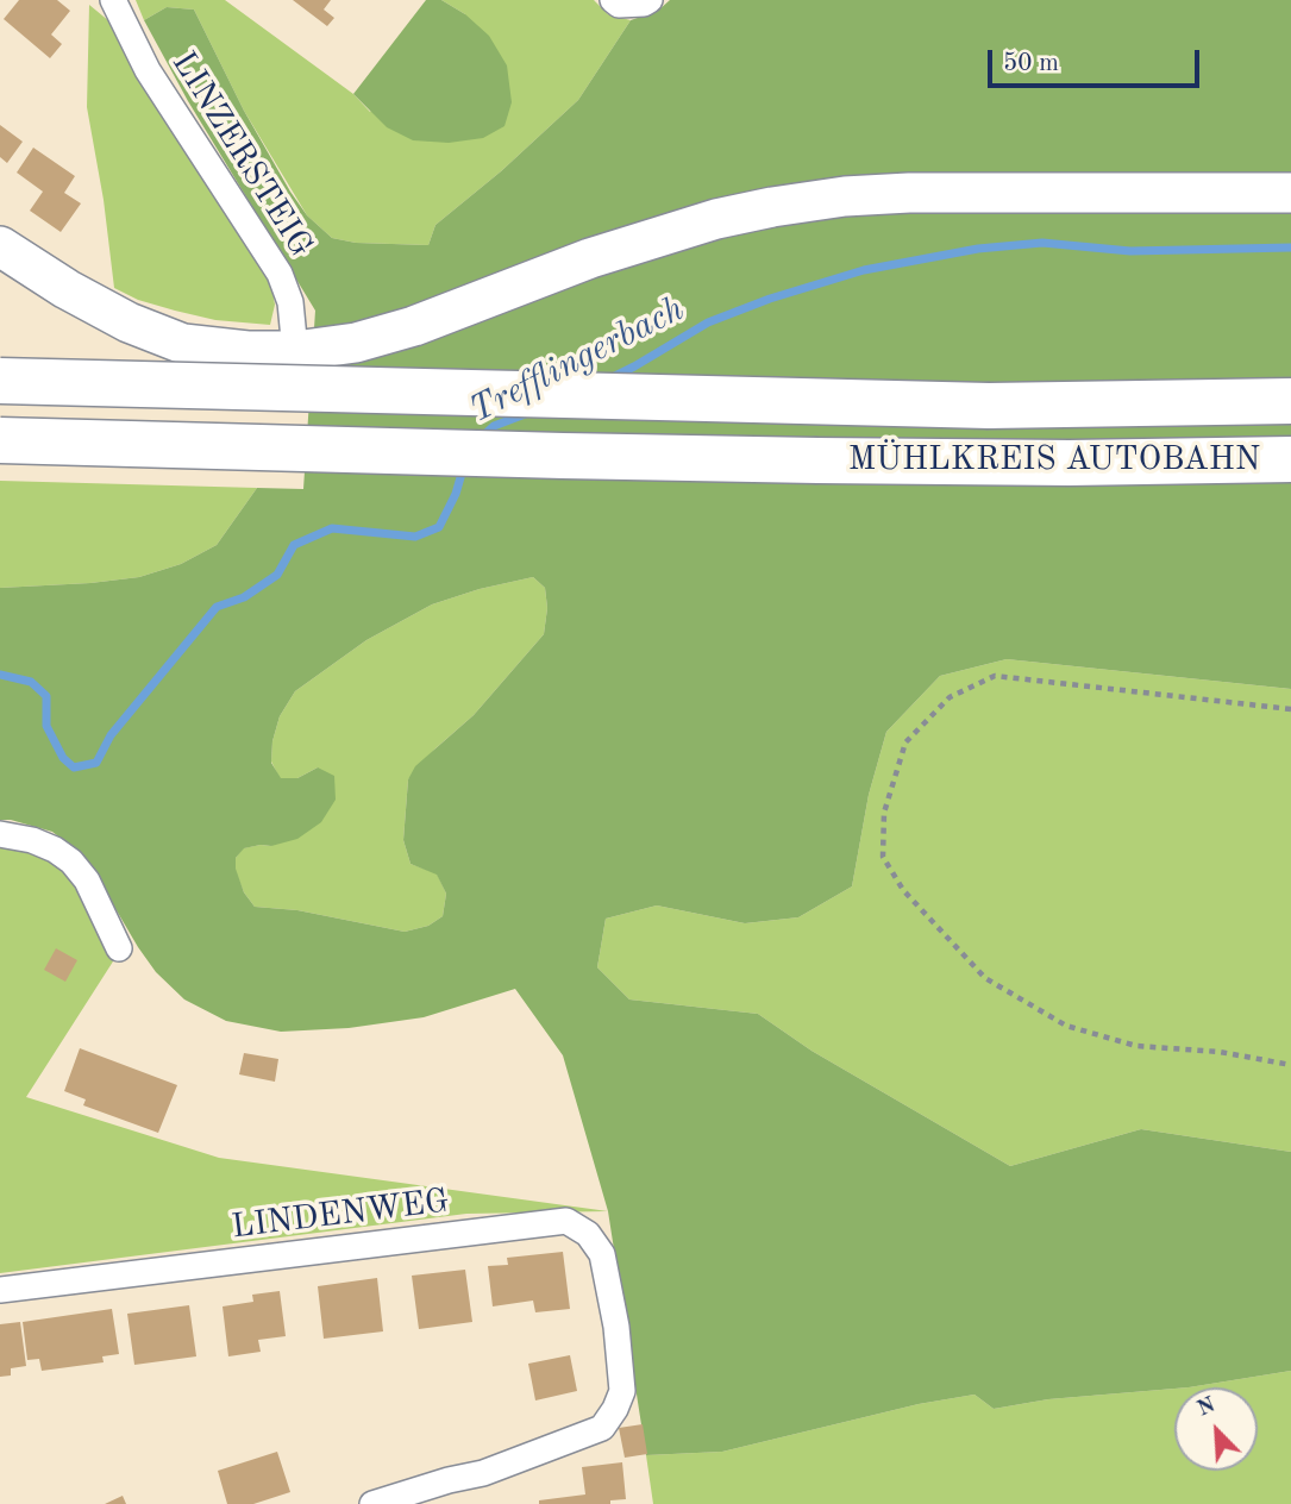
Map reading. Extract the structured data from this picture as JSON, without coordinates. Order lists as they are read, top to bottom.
{
  "streets": {
    "highway": ["MÜHLKREIS AUTOBAHN"],
    "street": ["LINZERSTEIG", "LINDENWEG"]
  },
  "water": ["Trefflingerbach"],
  "scale_bar": "50 m",
  "north": "top left"
}
